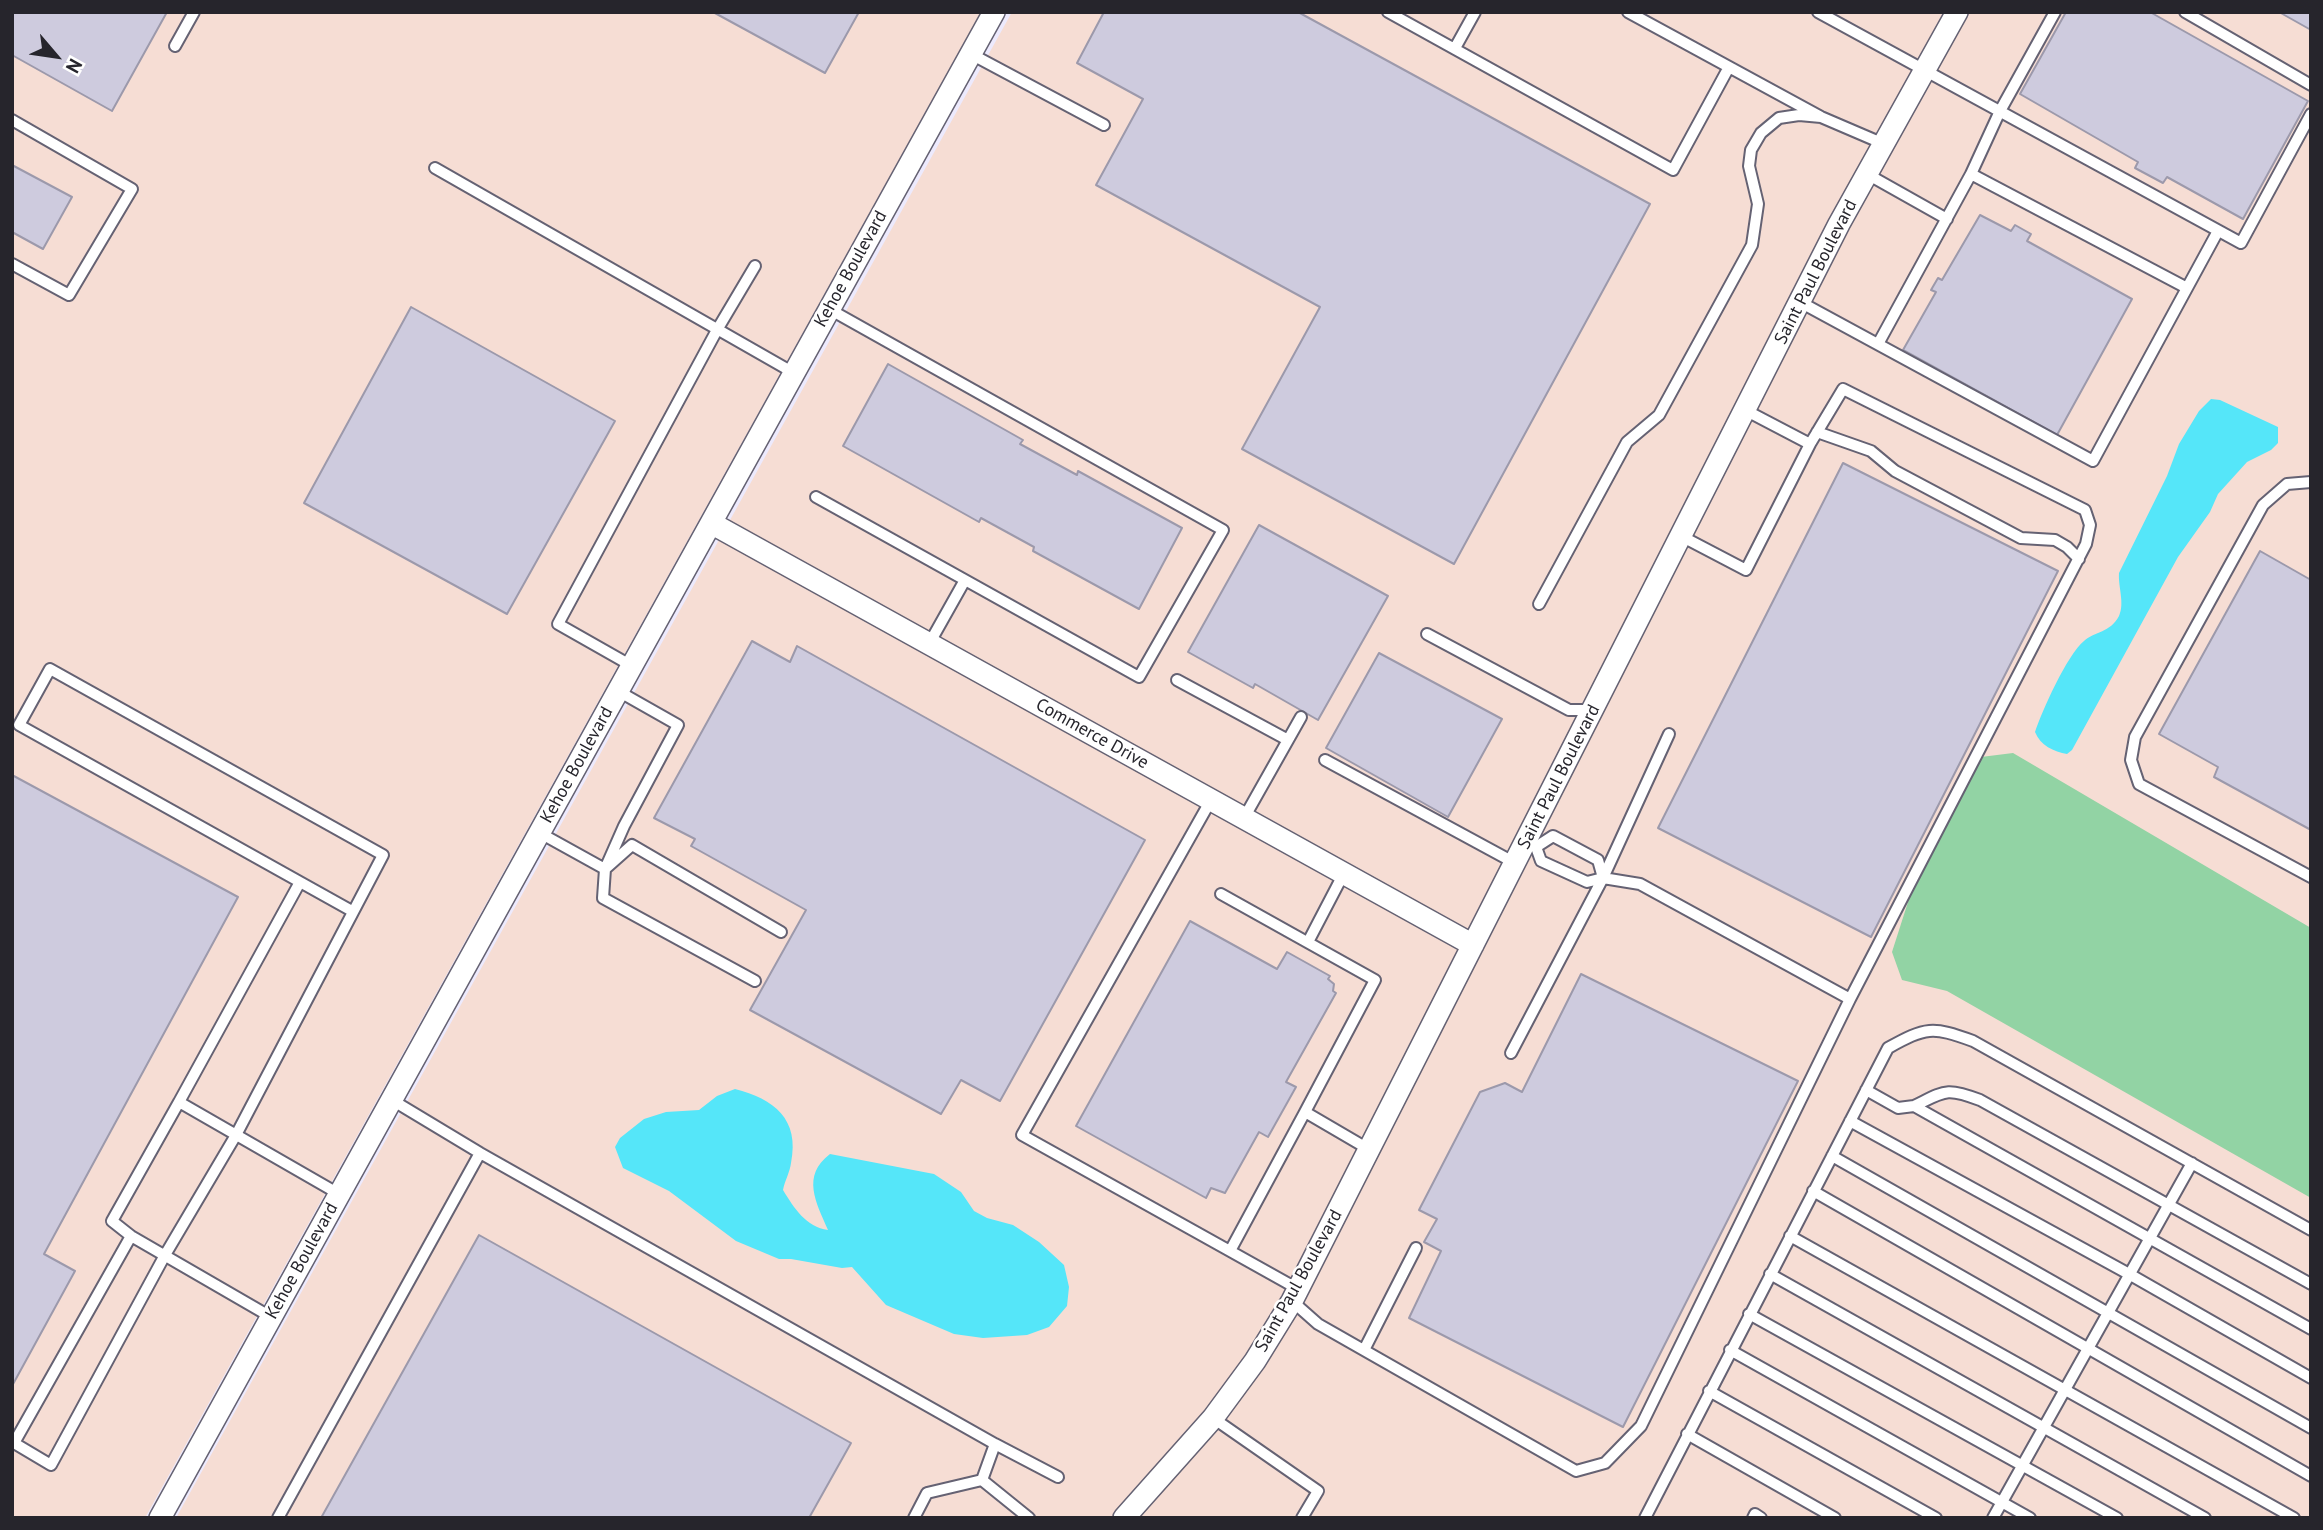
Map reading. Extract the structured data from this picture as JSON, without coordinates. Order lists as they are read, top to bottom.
{
  "streets": {
    "street": ["Kehoe Boulevard", "Saint Paul Boulevard", "Commerce Drive"]
  },
  "crossings": [
    ["Kehoe Boulevard", "Commerce Drive"],
    ["Saint Paul Boulevard", "Commerce Drive"]
  ],
  "north": "bottom right"
}
